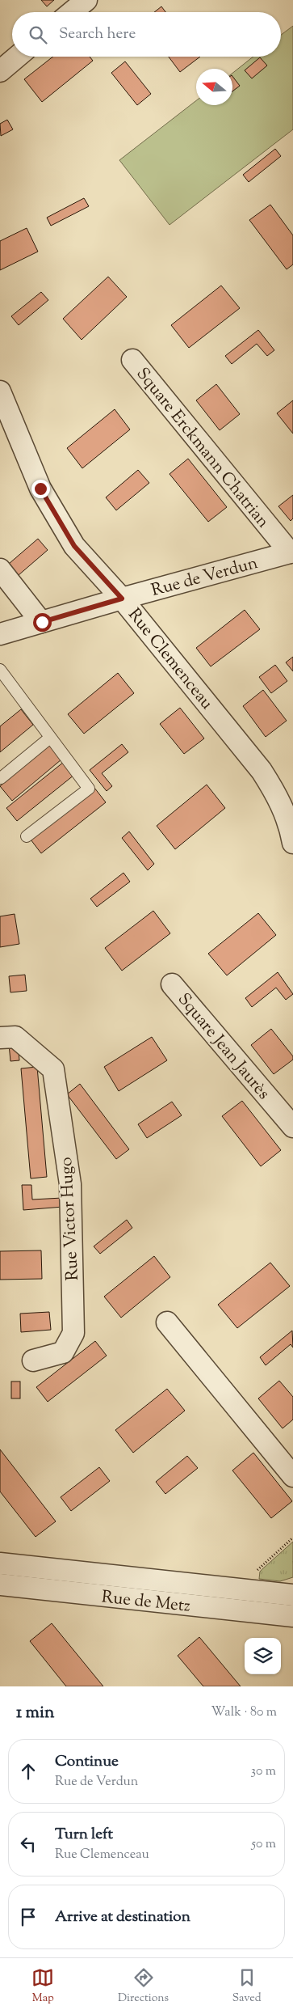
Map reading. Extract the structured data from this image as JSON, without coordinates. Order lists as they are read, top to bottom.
{
  "streets": {
    "street": [
      "Square Erckmann Chatrian",
      "Rue de Verdun",
      "Rue Clemenceau",
      "Square Jean Jaurès",
      "Rue Victor Hugo",
      "Rue de Metz"
    ]
  },
  "crossings": [
    ["Square Erckmann Chatrian", "Rue de Verdun"],
    ["Rue de Verdun", "Rue Clemenceau"]
  ],
  "north": "left",
  "page": {
    "search": "Search here",
    "heading": ["1 min", "Walk · 80 m"],
    "list": [
      ["Continue", "Rue de Verdun", "30 m"],
      ["Turn left", "Rue Clemenceau", "50 m"],
      "Arrive at destination"
    ],
    "nav": ["Map", "Directions", "Saved"]
  }
}
